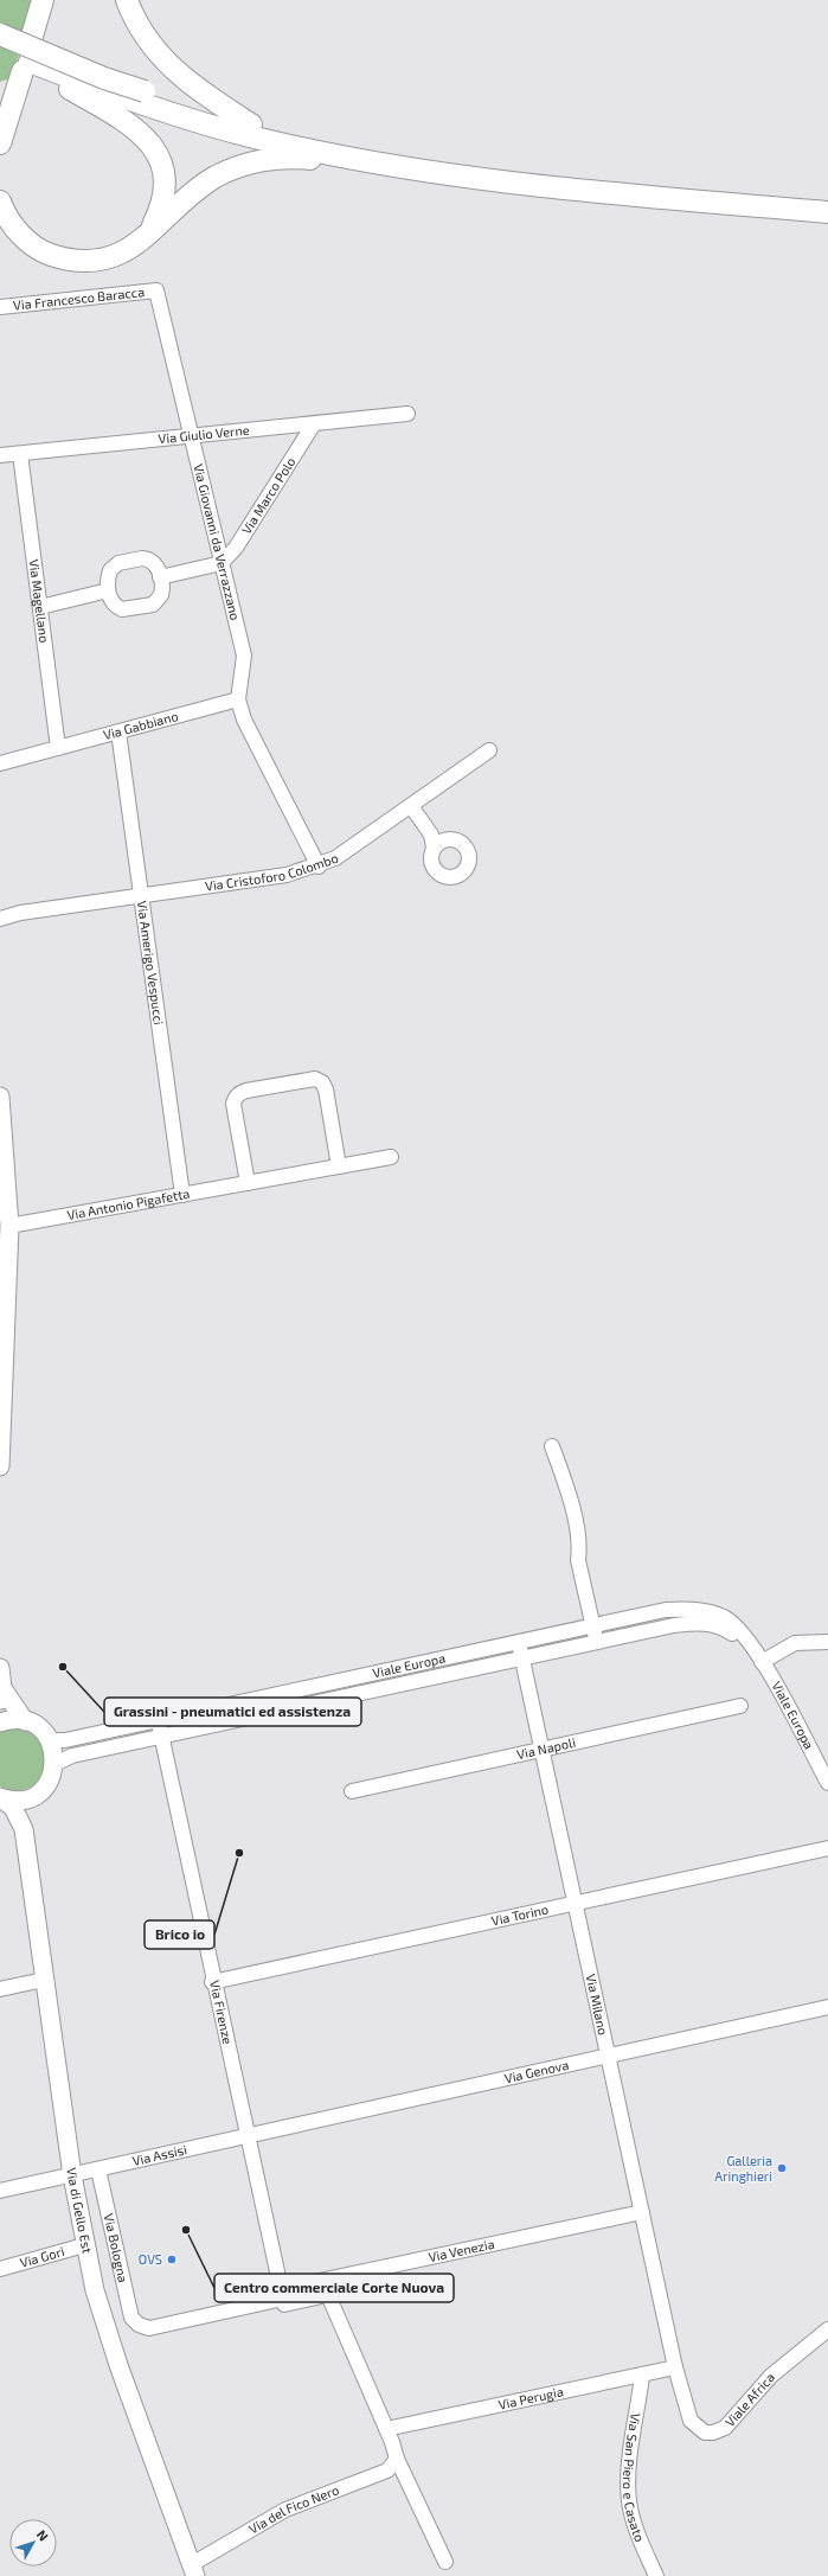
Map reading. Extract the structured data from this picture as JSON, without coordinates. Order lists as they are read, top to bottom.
{
  "streets": {
    "main road": ["Via di Gello Est"],
    "street": [
      "Via Francesco Baracca",
      "Via Giulio Verne",
      "Via Marco Polo",
      "Via Giovanni da Verrazzano",
      "Via Magellano",
      "Via Gabbiano",
      "Via Cristoforo Colombo",
      "Via Amerigo Vespucci",
      "Via Antonio Pigafetta",
      "Viale Europa",
      "Via Napoli",
      "Via Torino",
      "Via Milano",
      "Via Firenze",
      "Via Genova",
      "Via Assisi",
      "Via Bologna",
      "Via Venezia",
      "Via Gori",
      "Via Perugia",
      "Viale Africa",
      "Via San Piero e Casato",
      "Via del Fico Nero"
    ]
  },
  "crossings": [
    ["Via Francesco Baracca", "Via Giovanni da Verrazzano"],
    ["Via Giulio Verne", "Via Marco Polo"],
    ["Via Giulio Verne", "Via Giovanni da Verrazzano"],
    ["Via Giulio Verne", "Via Magellano"],
    ["Via Marco Polo", "Via Giovanni da Verrazzano"],
    ["Via Giovanni da Verrazzano", "Via Gabbiano"],
    ["Via Magellano", "Via Gabbiano"],
    ["Via Gabbiano", "Via Amerigo Vespucci"],
    ["Via Cristoforo Colombo", "Via Amerigo Vespucci"],
    ["Via Amerigo Vespucci", "Via Antonio Pigafetta"],
    ["Viale Europa", "Via Milano"],
    ["Viale Europa", "Via Firenze"],
    ["Viale Europa", "Via di Gello Est"],
    ["Via Napoli", "Via Milano"],
    ["Via Torino", "Via Milano"],
    ["Via Torino", "Via Firenze"],
    ["Via Milano", "Via Genova"],
    ["Via Milano", "Via Venezia"],
    ["Via Milano", "Via Perugia"],
    ["Via Milano", "Viale Africa"],
    ["Via Firenze", "Via Genova"],
    ["Via Firenze", "Via Assisi"],
    ["Via Firenze", "Via Venezia"],
    ["Via Genova", "Via Assisi"],
    ["Via Assisi", "Via di Gello Est"],
    ["Via Assisi", "Via Bologna"],
    ["Via di Gello Est", "Via Gori"],
    ["Via di Gello Est", "Via del Fico Nero"],
    ["Via Bologna", "Via Venezia"],
    ["Via Perugia", "Viale Africa"],
    ["Via Perugia", "Via San Piero e Casato"]
  ],
  "places": [
    "Grassini - pneumatici ed assistenza",
    "Brico io",
    "Galleria Aringhieri",
    "Centro commerciale Corte Nuova",
    "OVS"
  ],
  "north": "top right"
}
